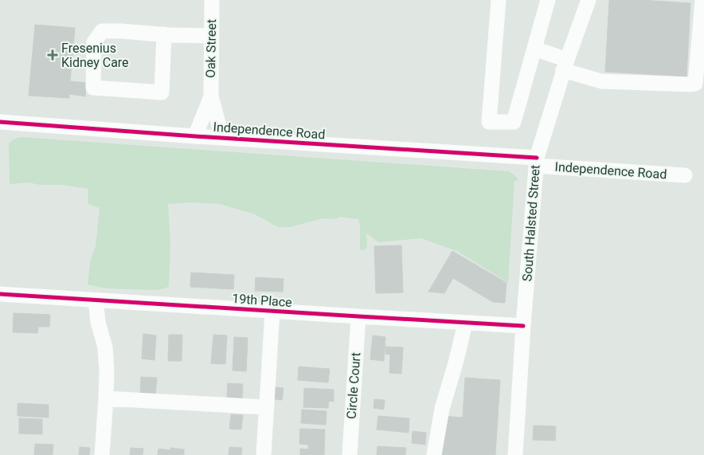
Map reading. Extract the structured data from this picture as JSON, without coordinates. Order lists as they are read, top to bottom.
{
  "streets": {
    "street": [
      "Oak Street",
      "Independence Road",
      "South Halsted Street",
      "19th Place",
      "Circle Court"
    ]
  },
  "crossings": [
    ["Oak Street", "Independence Road"],
    ["Independence Road", "South Halsted Street"],
    ["South Halsted Street", "19th Place"],
    ["19th Place", "Circle Court"]
  ],
  "places": {
    "health": ["Fresenius Kidney Care"]
  }
}
